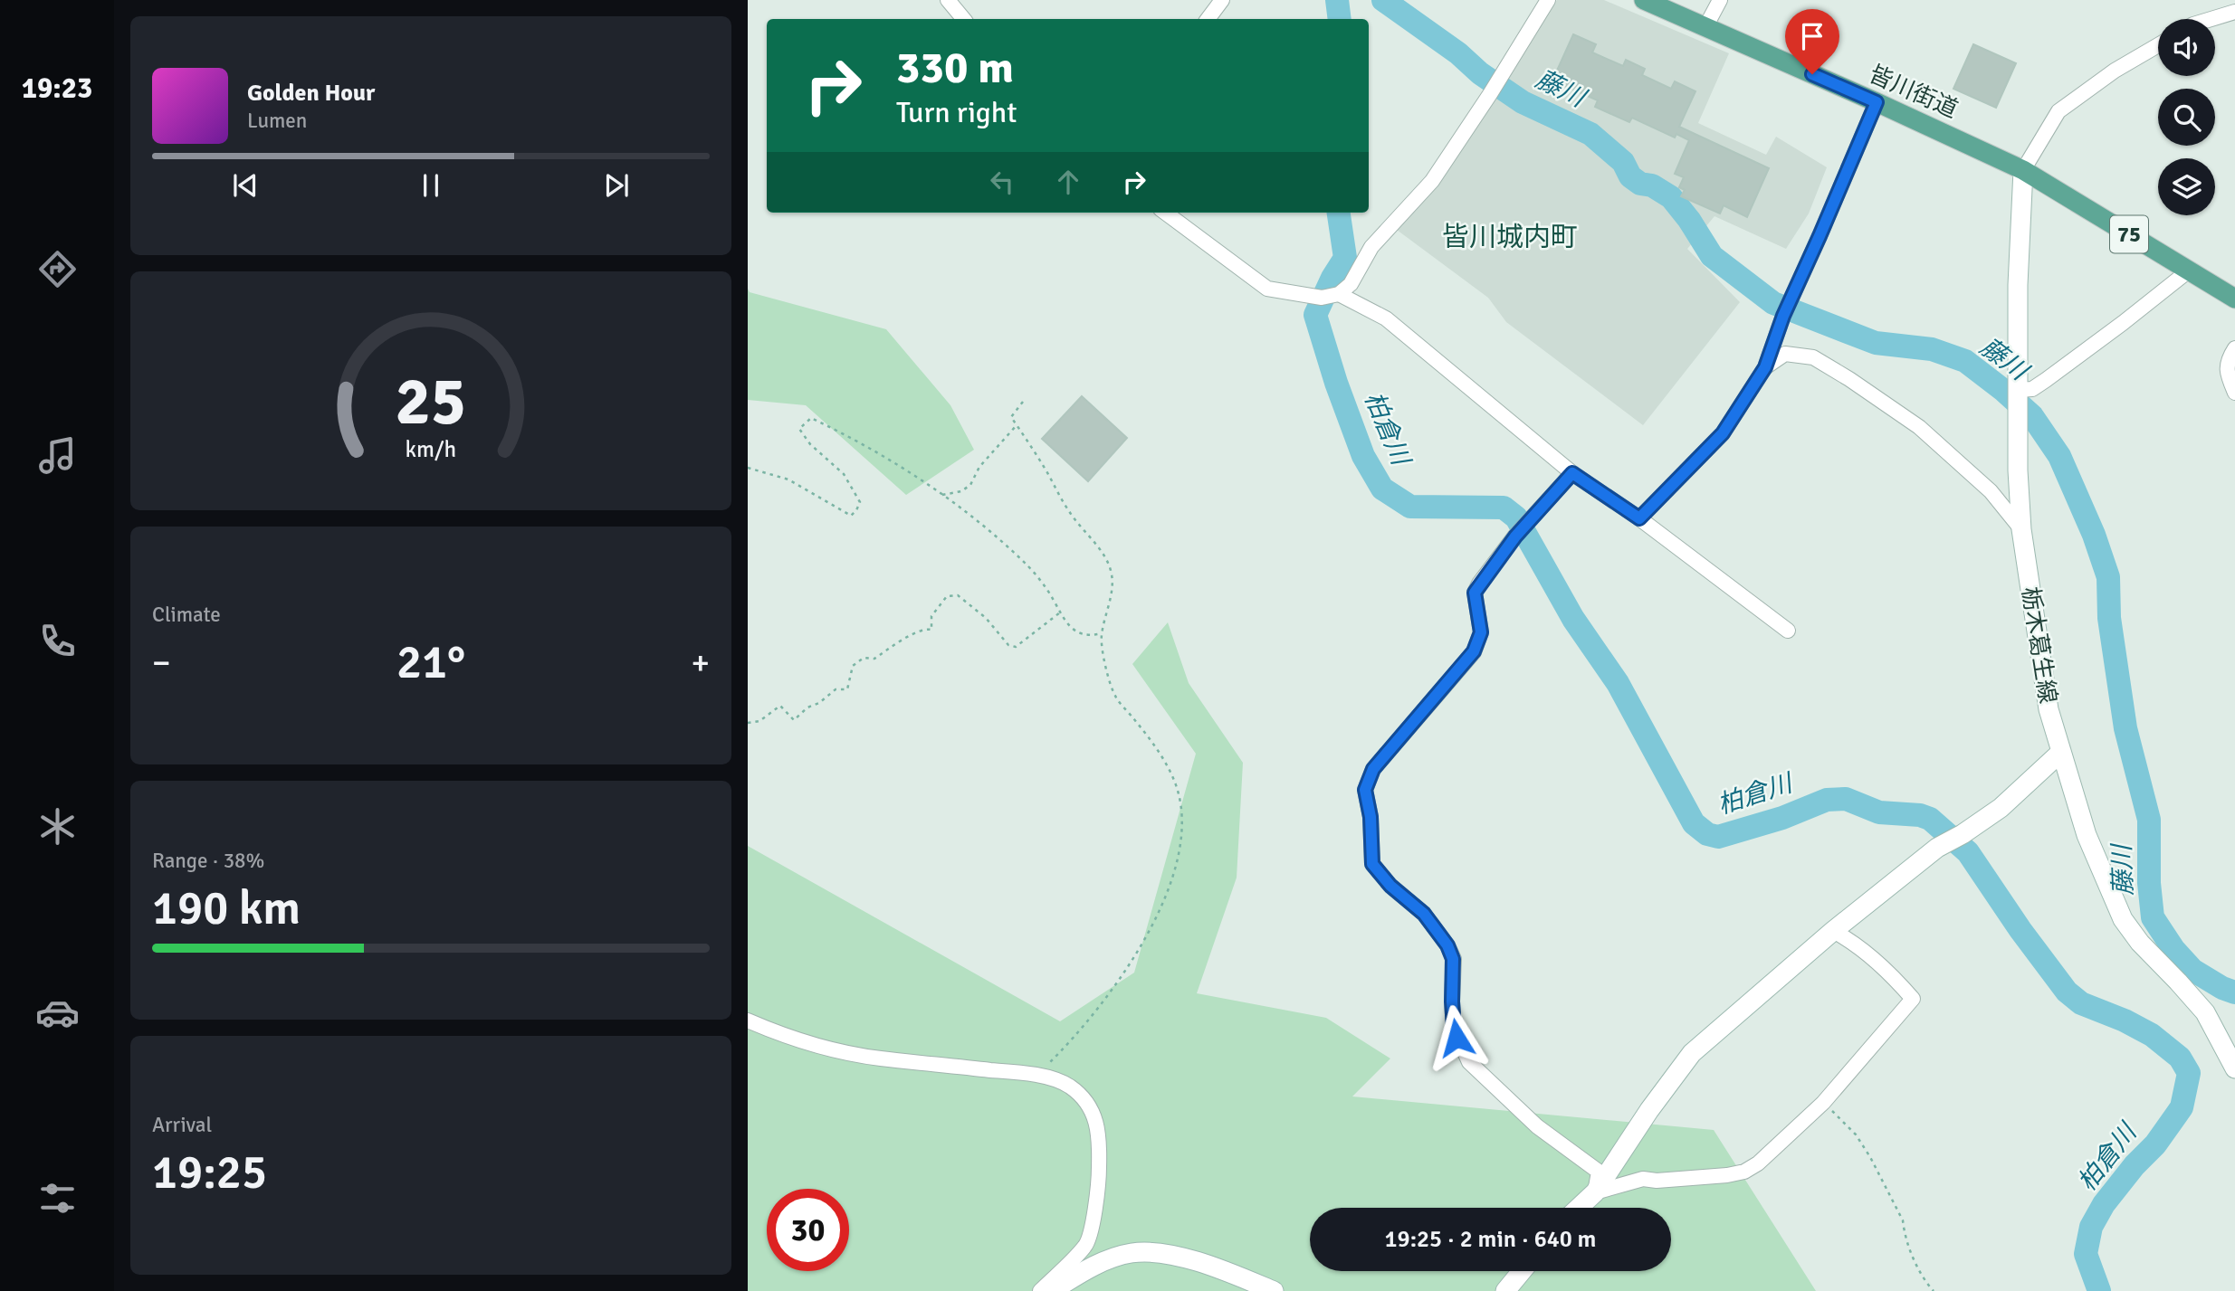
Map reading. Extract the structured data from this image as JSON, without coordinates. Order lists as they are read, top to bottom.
{
  "streets": {
    "main road": ["皆川街道", "75"],
    "street": ["栃木葛生線"]
  },
  "crossings": [
    ["皆川街道", "75"],
    ["皆川街道", "栃木葛生線"],
    ["75", "栃木葛生線"]
  ],
  "districts": ["皆川城内町"],
  "water": ["藤川", "柏倉川"],
  "page": {
    "tabs": "19:23",
    "turn": ["330 m", "Turn right"],
    "song": ["Golden Hour", "Lumen"],
    "tile": [
      "Climate",
      ["Range · 38%", "190 km"],
      ["Arrival", "19:25"]
    ],
    "heat": ["−", "21°", "+"],
    "limit": "30",
    "trip": "19:25 · 2 min · 640 m",
    "gauge": ["25", "km/h"]
  }
}
